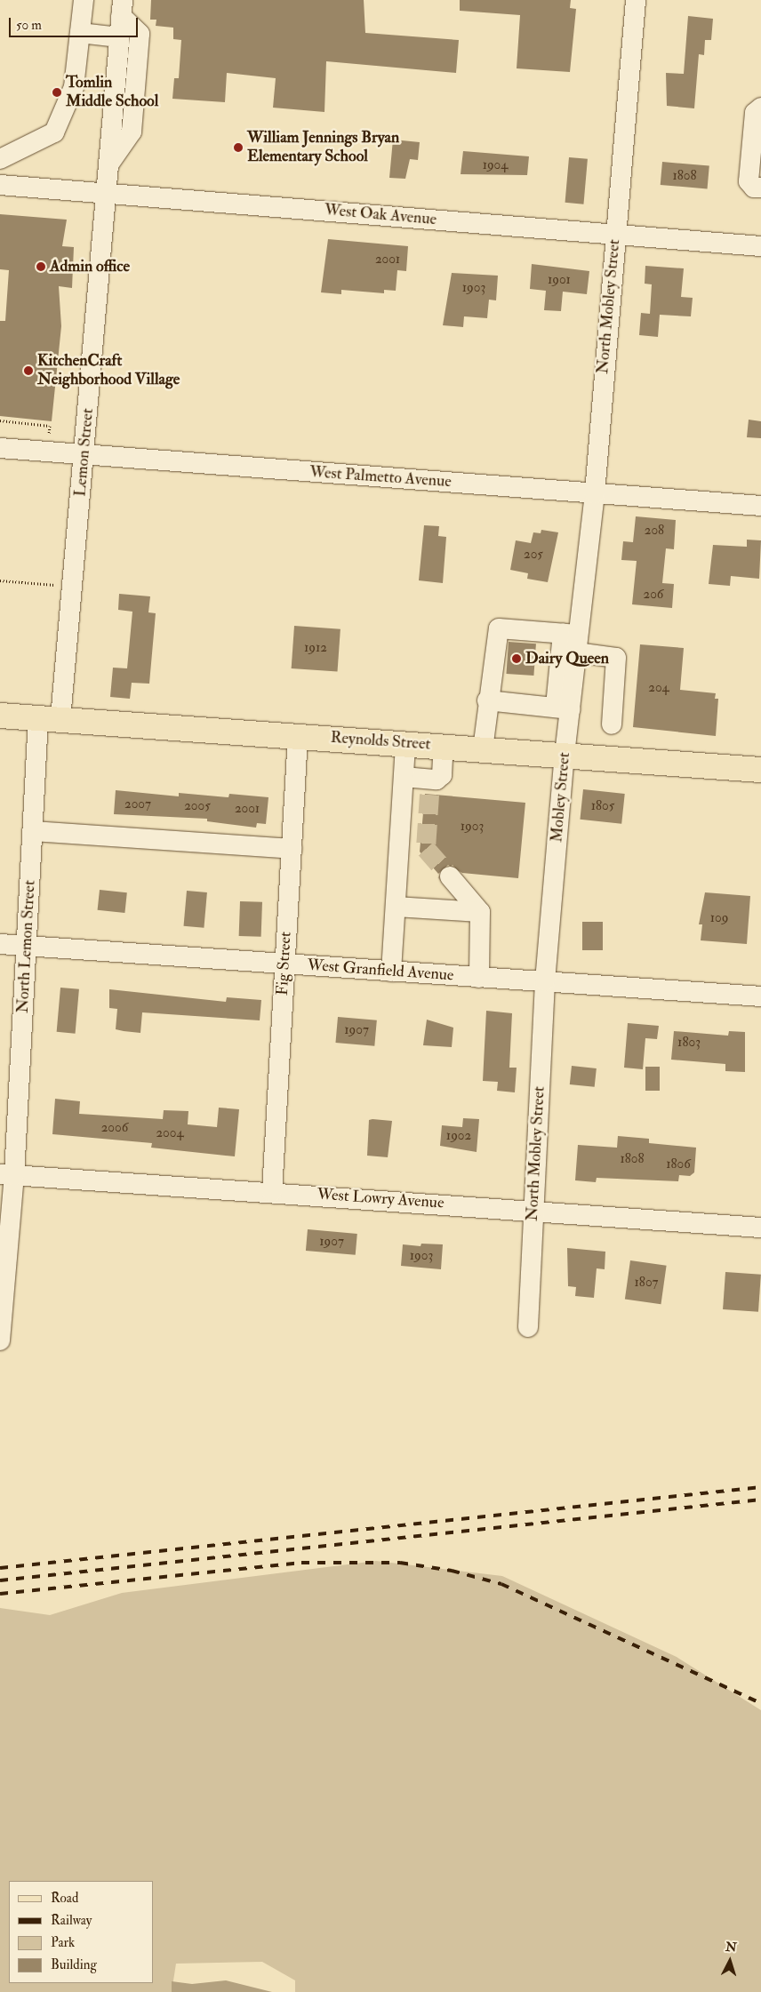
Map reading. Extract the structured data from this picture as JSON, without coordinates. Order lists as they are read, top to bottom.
{
  "streets": {
    "main road": ["Reynolds Street"],
    "street": [
      "West Oak Avenue",
      "North Mobley Street",
      "Lemon Street",
      "West Palmetto Avenue",
      "Mobley Street",
      "North Lemon Street",
      "Fig Street",
      "West Granfield Avenue",
      "West Lowry Avenue"
    ]
  },
  "crossings": [
    ["West Oak Avenue", "North Mobley Street"],
    ["West Oak Avenue", "Lemon Street"],
    ["North Mobley Street", "West Palmetto Avenue"],
    ["North Mobley Street", "Mobley Street"],
    ["North Mobley Street", "West Granfield Avenue"],
    ["North Mobley Street", "West Lowry Avenue"],
    ["Lemon Street", "West Palmetto Avenue"],
    ["Lemon Street", "Reynolds Street"],
    ["Lemon Street", "North Lemon Street"],
    ["Reynolds Street", "Mobley Street"],
    ["Reynolds Street", "North Lemon Street"],
    ["Reynolds Street", "Fig Street"],
    ["Mobley Street", "West Granfield Avenue"],
    ["North Lemon Street", "West Granfield Avenue"],
    ["North Lemon Street", "West Lowry Avenue"],
    ["Fig Street", "West Granfield Avenue"],
    ["Fig Street", "West Lowry Avenue"]
  ],
  "places": [
    "Tomlin Middle School",
    "William Jennings Bryan Elementary School",
    "Admin office",
    "KitchenCraft Neighborhood Village",
    "Dairy Queen"
  ],
  "house_numbers": [
    "1904",
    "1808",
    "2001",
    "1901",
    "1903",
    "208",
    "205",
    "206",
    "1912",
    "204",
    "2007",
    "2005",
    "1805",
    "2001",
    "1903",
    "109",
    "1907",
    "1803",
    "2006",
    "2004",
    "1902",
    "1808",
    "1806",
    "1907",
    "1903",
    "1807"
  ],
  "legend": [
    "Road",
    "Railway",
    "Park",
    "Building"
  ],
  "scale_bar": "50 m",
  "north": "top"
}
